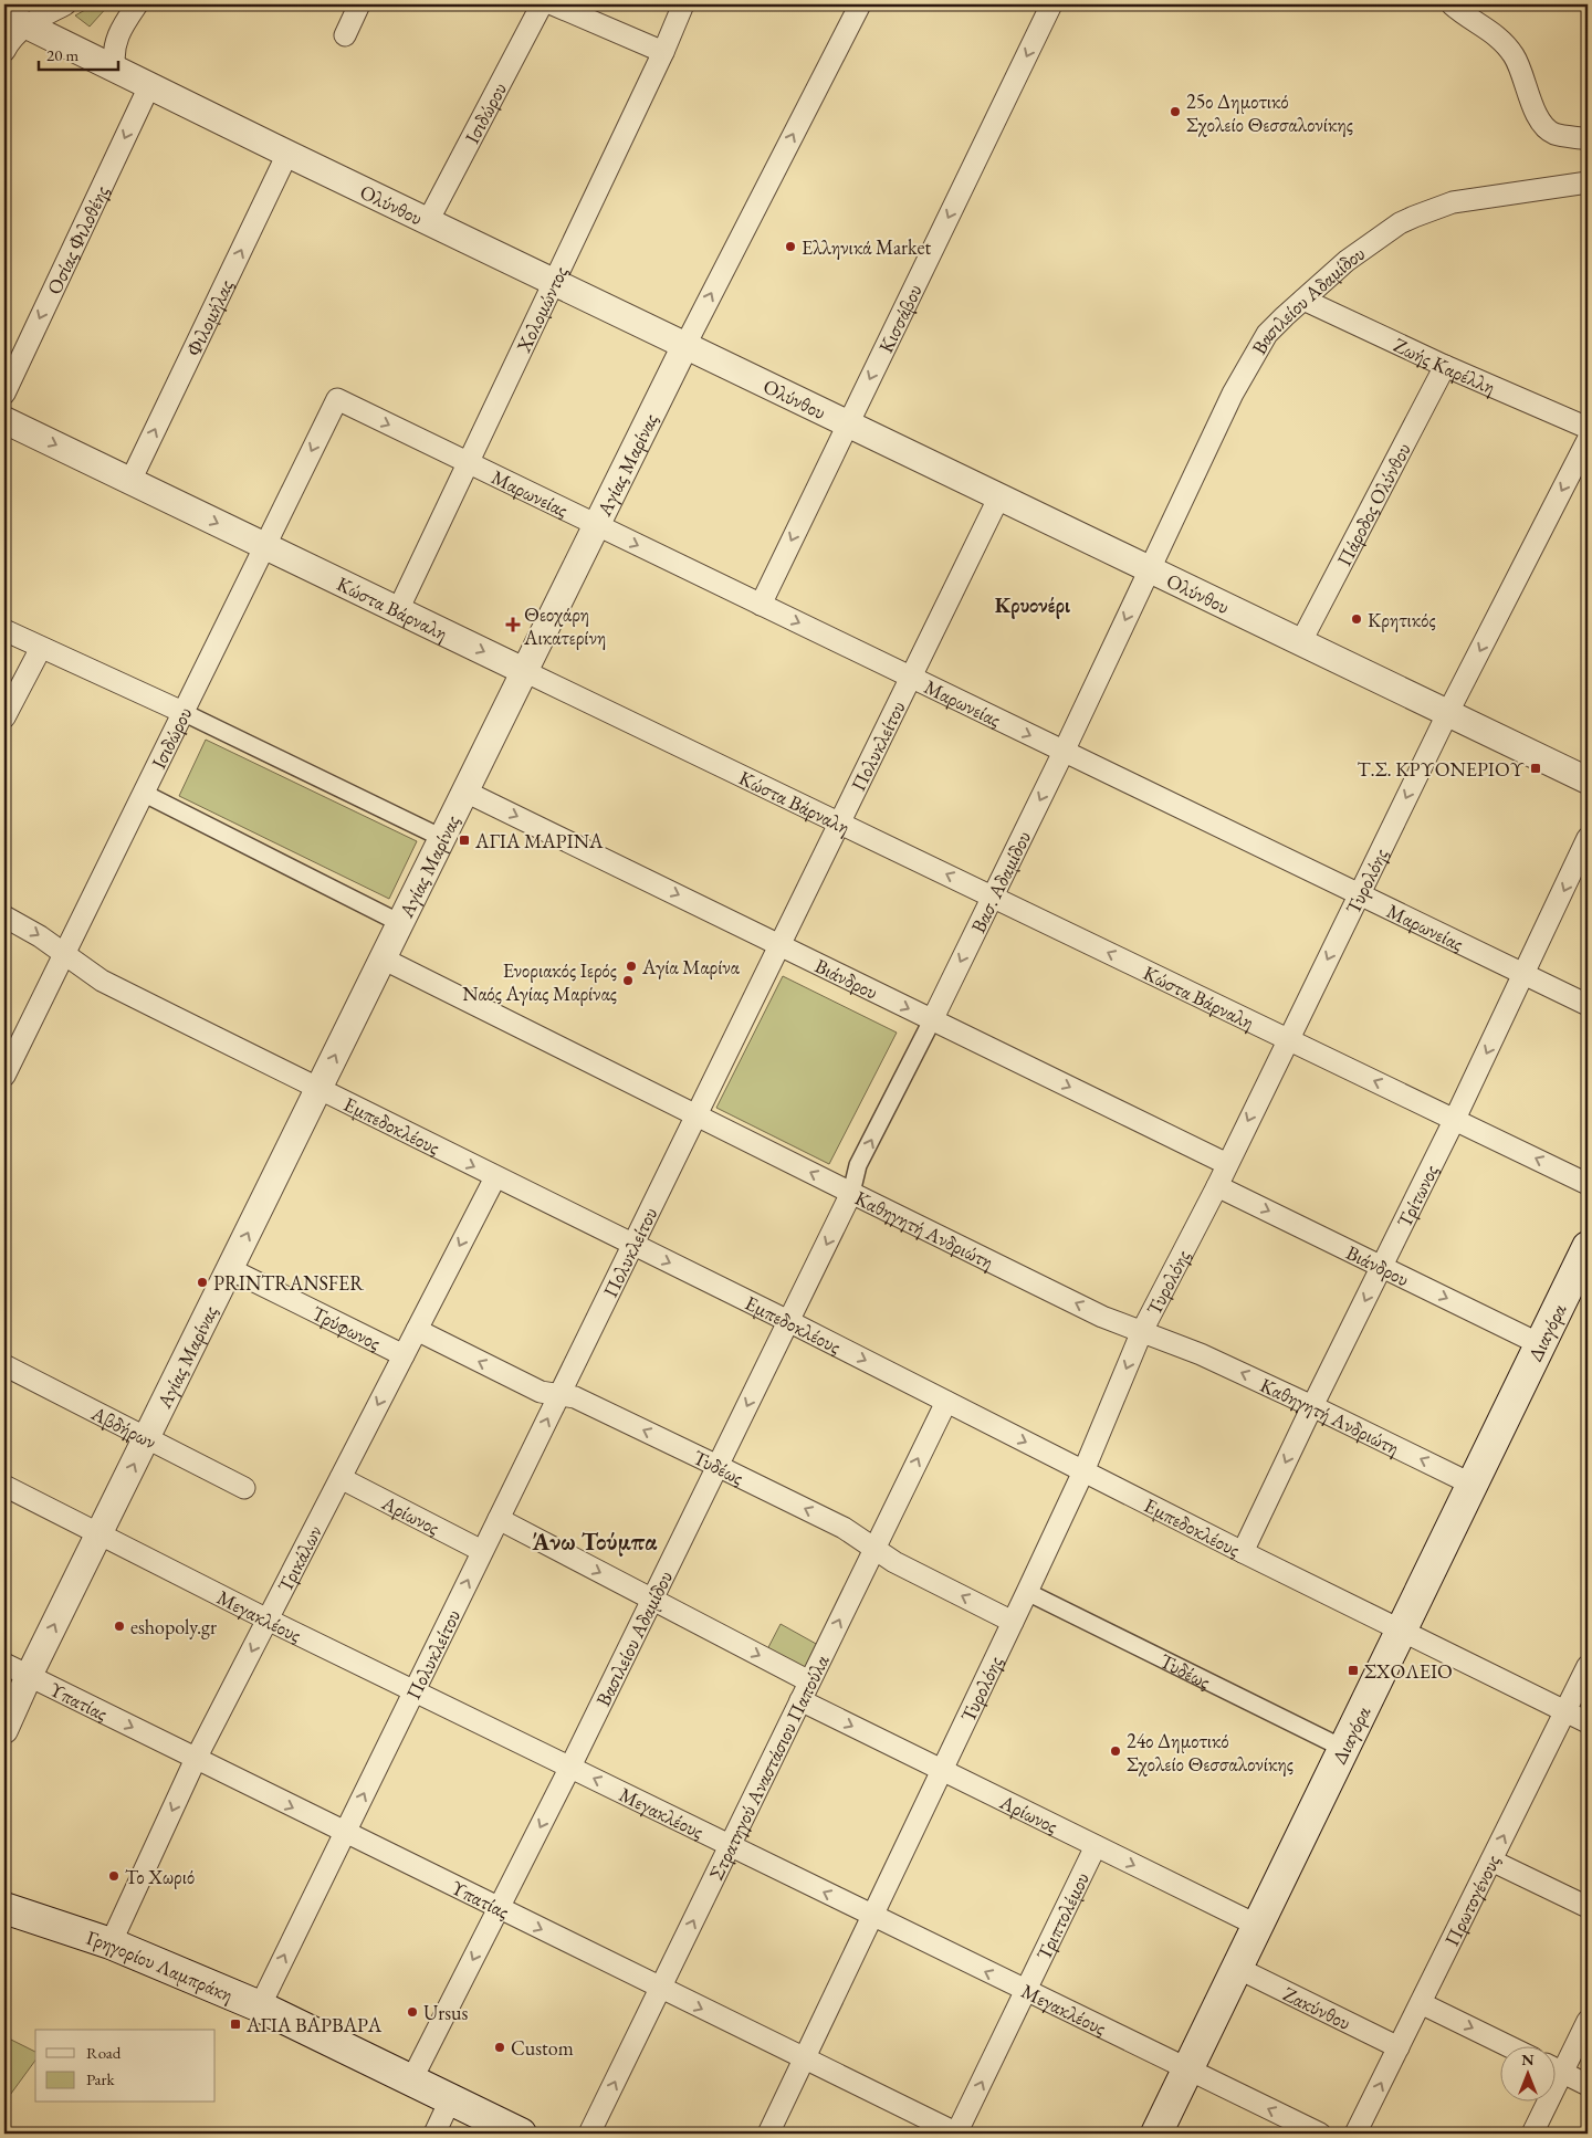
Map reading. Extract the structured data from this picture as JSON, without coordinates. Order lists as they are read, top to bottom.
{
  "streets": {
    "main road": ["Διαγόρα", "Γρηγορίου Λαμπράκη"],
    "street": [
      "Ισιδώρου",
      "Ολύνθου",
      "Οσίας Φιλοθέης",
      "Βασιλείου Αδαμίδου",
      "Χολομώντος",
      "Φιλομήλας",
      "Κισσάβου",
      "Ζωής Καρέλλη",
      "Αγίας Μαρίνας",
      "Μαρωνείας",
      "Πάροδος Ολύνθου",
      "Κώστα Βάρναλη",
      "Πολυκλείτου",
      "Τυρολόης",
      "Βασ. Αδαμίδου",
      "Βιάνδρου",
      "Εμπεδοκλέους",
      "Τρίτωνος",
      "Καθηγητή Ανδριώτη",
      "Τρύφωνος",
      "Αβδήρων",
      "Τυδέως",
      "Αρίωνος",
      "Τρικάλων",
      "Μεγακλέους",
      "Υπατίας",
      "Στρατηγού Αναστάσιου Παπούλα",
      "Πρωτογένους",
      "Τριπτολέμου",
      "Ζακύνθου"
    ]
  },
  "crossings": [
    ["Ισιδώρου", "Ολύνθου"],
    ["Ισιδώρου", "Μαρωνείας"],
    ["Ισιδώρου", "Κώστα Βάρναλη"],
    ["Ισιδώρου", "Εμπεδοκλέους"],
    ["Ολύνθου", "Οσίας Φιλοθέης"],
    ["Ολύνθου", "Βασιλείου Αδαμίδου"],
    ["Ολύνθου", "Χολομώντος"],
    ["Ολύνθου", "Φιλομήλας"],
    ["Ολύνθου", "Κισσάβου"],
    ["Ολύνθου", "Αγίας Μαρίνας"],
    ["Ολύνθου", "Πάροδος Ολύνθου"],
    ["Ολύνθου", "Πολυκλείτου"],
    ["Ολύνθου", "Τυρολόης"],
    ["Ολύνθου", "Βασ. Αδαμίδου"],
    ["Βασιλείου Αδαμίδου", "Ζωής Καρέλλη"],
    ["Βασιλείου Αδαμίδου", "Βασ. Αδαμίδου"],
    ["Βασιλείου Αδαμίδου", "Εμπεδοκλέους"],
    ["Βασιλείου Αδαμίδου", "Καθηγητή Ανδριώτη"],
    ["Βασιλείου Αδαμίδου", "Τυδέως"],
    ["Βασιλείου Αδαμίδου", "Αρίωνος"],
    ["Βασιλείου Αδαμίδου", "Μεγακλέους"],
    ["Βασιλείου Αδαμίδου", "Υπατίας"],
    ["Βασιλείου Αδαμίδου", "Γρηγορίου Λαμπράκη"],
    ["Χολομώντος", "Μαρωνείας"],
    ["Χολομώντος", "Κώστα Βάρναλη"],
    ["Φιλομήλας", "Κώστα Βάρναλη"],
    ["Κισσάβου", "Μαρωνείας"],
    ["Ζωής Καρέλλη", "Πάροδος Ολύνθου"],
    ["Αγίας Μαρίνας", "Μαρωνείας"],
    ["Αγίας Μαρίνας", "Κώστα Βάρναλη"],
    ["Αγίας Μαρίνας", "Βιάνδρου"],
    ["Αγίας Μαρίνας", "Εμπεδοκλέους"],
    ["Αγίας Μαρίνας", "Καθηγητή Ανδριώτη"],
    ["Αγίας Μαρίνας", "Τρύφωνος"],
    ["Αγίας Μαρίνας", "Αβδήρων"],
    ["Αγίας Μαρίνας", "Μεγακλέους"],
    ["Αγίας Μαρίνας", "Υπατίας"],
    ["Μαρωνείας", "Πολυκλείτου"],
    ["Μαρωνείας", "Τυρολόης"],
    ["Μαρωνείας", "Βασ. Αδαμίδου"],
    ["Μαρωνείας", "Τρίτωνος"],
    ["Κώστα Βάρναλη", "Πολυκλείτου"],
    ["Κώστα Βάρναλη", "Τυρολόης"],
    ["Κώστα Βάρναλη", "Βασ. Αδαμίδου"],
    ["Κώστα Βάρναλη", "Τρίτωνος"],
    ["Πολυκλείτου", "Βιάνδρου"],
    ["Πολυκλείτου", "Εμπεδοκλέους"],
    ["Πολυκλείτου", "Καθηγητή Ανδριώτη"],
    ["Πολυκλείτου", "Τυδέως"],
    ["Πολυκλείτου", "Αρίωνος"],
    ["Πολυκλείτου", "Μεγακλέους"],
    ["Πολυκλείτου", "Υπατίας"],
    ["Πολυκλείτου", "Γρηγορίου Λαμπράκη"],
    ["Τυρολόης", "Βιάνδρου"],
    ["Τυρολόης", "Εμπεδοκλέους"],
    ["Τυρολόης", "Καθηγητή Ανδριώτη"],
    ["Τυρολόης", "Τυδέως"],
    ["Τυρολόης", "Αρίωνος"],
    ["Τυρολόης", "Μεγακλέους"],
    ["Τυρολόης", "Υπατίας"],
    ["Βασ. Αδαμίδου", "Βιάνδρου"],
    ["Βασ. Αδαμίδου", "Καθηγητή Ανδριώτη"],
    ["Βιάνδρου", "Τρίτωνος"],
    ["Βιάνδρου", "Διαγόρα"],
    ["Εμπεδοκλέους", "Τρίτωνος"],
    ["Εμπεδοκλέους", "Διαγόρα"],
    ["Εμπεδοκλέους", "Τρικάλων"],
    ["Εμπεδοκλέους", "Στρατηγού Αναστάσιου Παπούλα"],
    ["Εμπεδοκλέους", "Πρωτογένους"],
    ["Τρίτωνος", "Καθηγητή Ανδριώτη"],
    ["Καθηγητή Ανδριώτη", "Διαγόρα"],
    ["Τρύφωνος", "Τρικάλων"],
    ["Διαγόρα", "Τυδέως"],
    ["Διαγόρα", "Αρίωνος"],
    ["Διαγόρα", "Μεγακλέους"],
    ["Διαγόρα", "Ζακύνθου"],
    ["Τυδέως", "Τρικάλων"],
    ["Τυδέως", "Στρατηγού Αναστάσιου Παπούλα"],
    ["Αρίωνος", "Τρικάλων"],
    ["Αρίωνος", "Στρατηγού Αναστάσιου Παπούλα"],
    ["Αρίωνος", "Τριπτολέμου"],
    ["Τρικάλων", "Μεγακλέους"],
    ["Τρικάλων", "Υπατίας"],
    ["Τρικάλων", "Γρηγορίου Λαμπράκη"],
    ["Μεγακλέους", "Στρατηγού Αναστάσιου Παπούλα"],
    ["Μεγακλέους", "Τριπτολέμου"],
    ["Υπατίας", "Στρατηγού Αναστάσιου Παπούλα"],
    ["Υπατίας", "Τριπτολέμου"],
    ["Πρωτογένους", "Ζακύνθου"]
  ],
  "one_way": [
    "Οσίας Φιλοθέης",
    "Βασιλείου Αδαμίδου",
    "Φιλομήλας",
    "Κισσάβου",
    "Αγίας Μαρίνας",
    "Μαρωνείας",
    "Πολυκλείτου",
    "Τυρολόης",
    "Βιάνδρου",
    "Εμπεδοκλέους",
    "Τρίτωνος",
    "Καθηγητή Ανδριώτη",
    "Τυδέως",
    "Αρίωνος",
    "Τρικάλων",
    "Μεγακλέους",
    "Υπατίας",
    "Στρατηγού Αναστάσιου Παπούλα",
    "Πρωτογένους",
    "Τριπτολέμου"
  ],
  "districts": ["Κρυονέρι", "Άνω Τούμπα"],
  "places": {
    "other": [
      "25ο Δημοτικό Σχολείο Θεσσαλονίκης",
      "Ελληνικά Market",
      "Κρητικός",
      "Αγία Μαρίνα",
      "Ενοριακός Ιερός Ναός Αγίας Μαρίνας",
      "PRINTRANSFER",
      "eshopoly.gr",
      "24ο Δημοτικό Σχολείο Θεσσαλονίκης",
      "Το Χωριό",
      "Ursus",
      "Custom"
    ],
    "health": ["Θεοχάρη Αικατερίνη"],
    "transit": [
      "Τ.Σ. ΚΡΥΟΝΕΡΙΟΥ",
      "ΑΓΙΑ ΜΑΡΙΝΑ",
      "ΣΧΟΛΕΙΟ",
      "ΑΓΙΑ ΒΑΡΒΑΡΑ"
    ]
  },
  "legend": ["Road", "Park"],
  "scale_bar": "20 m",
  "north": "top"
}
